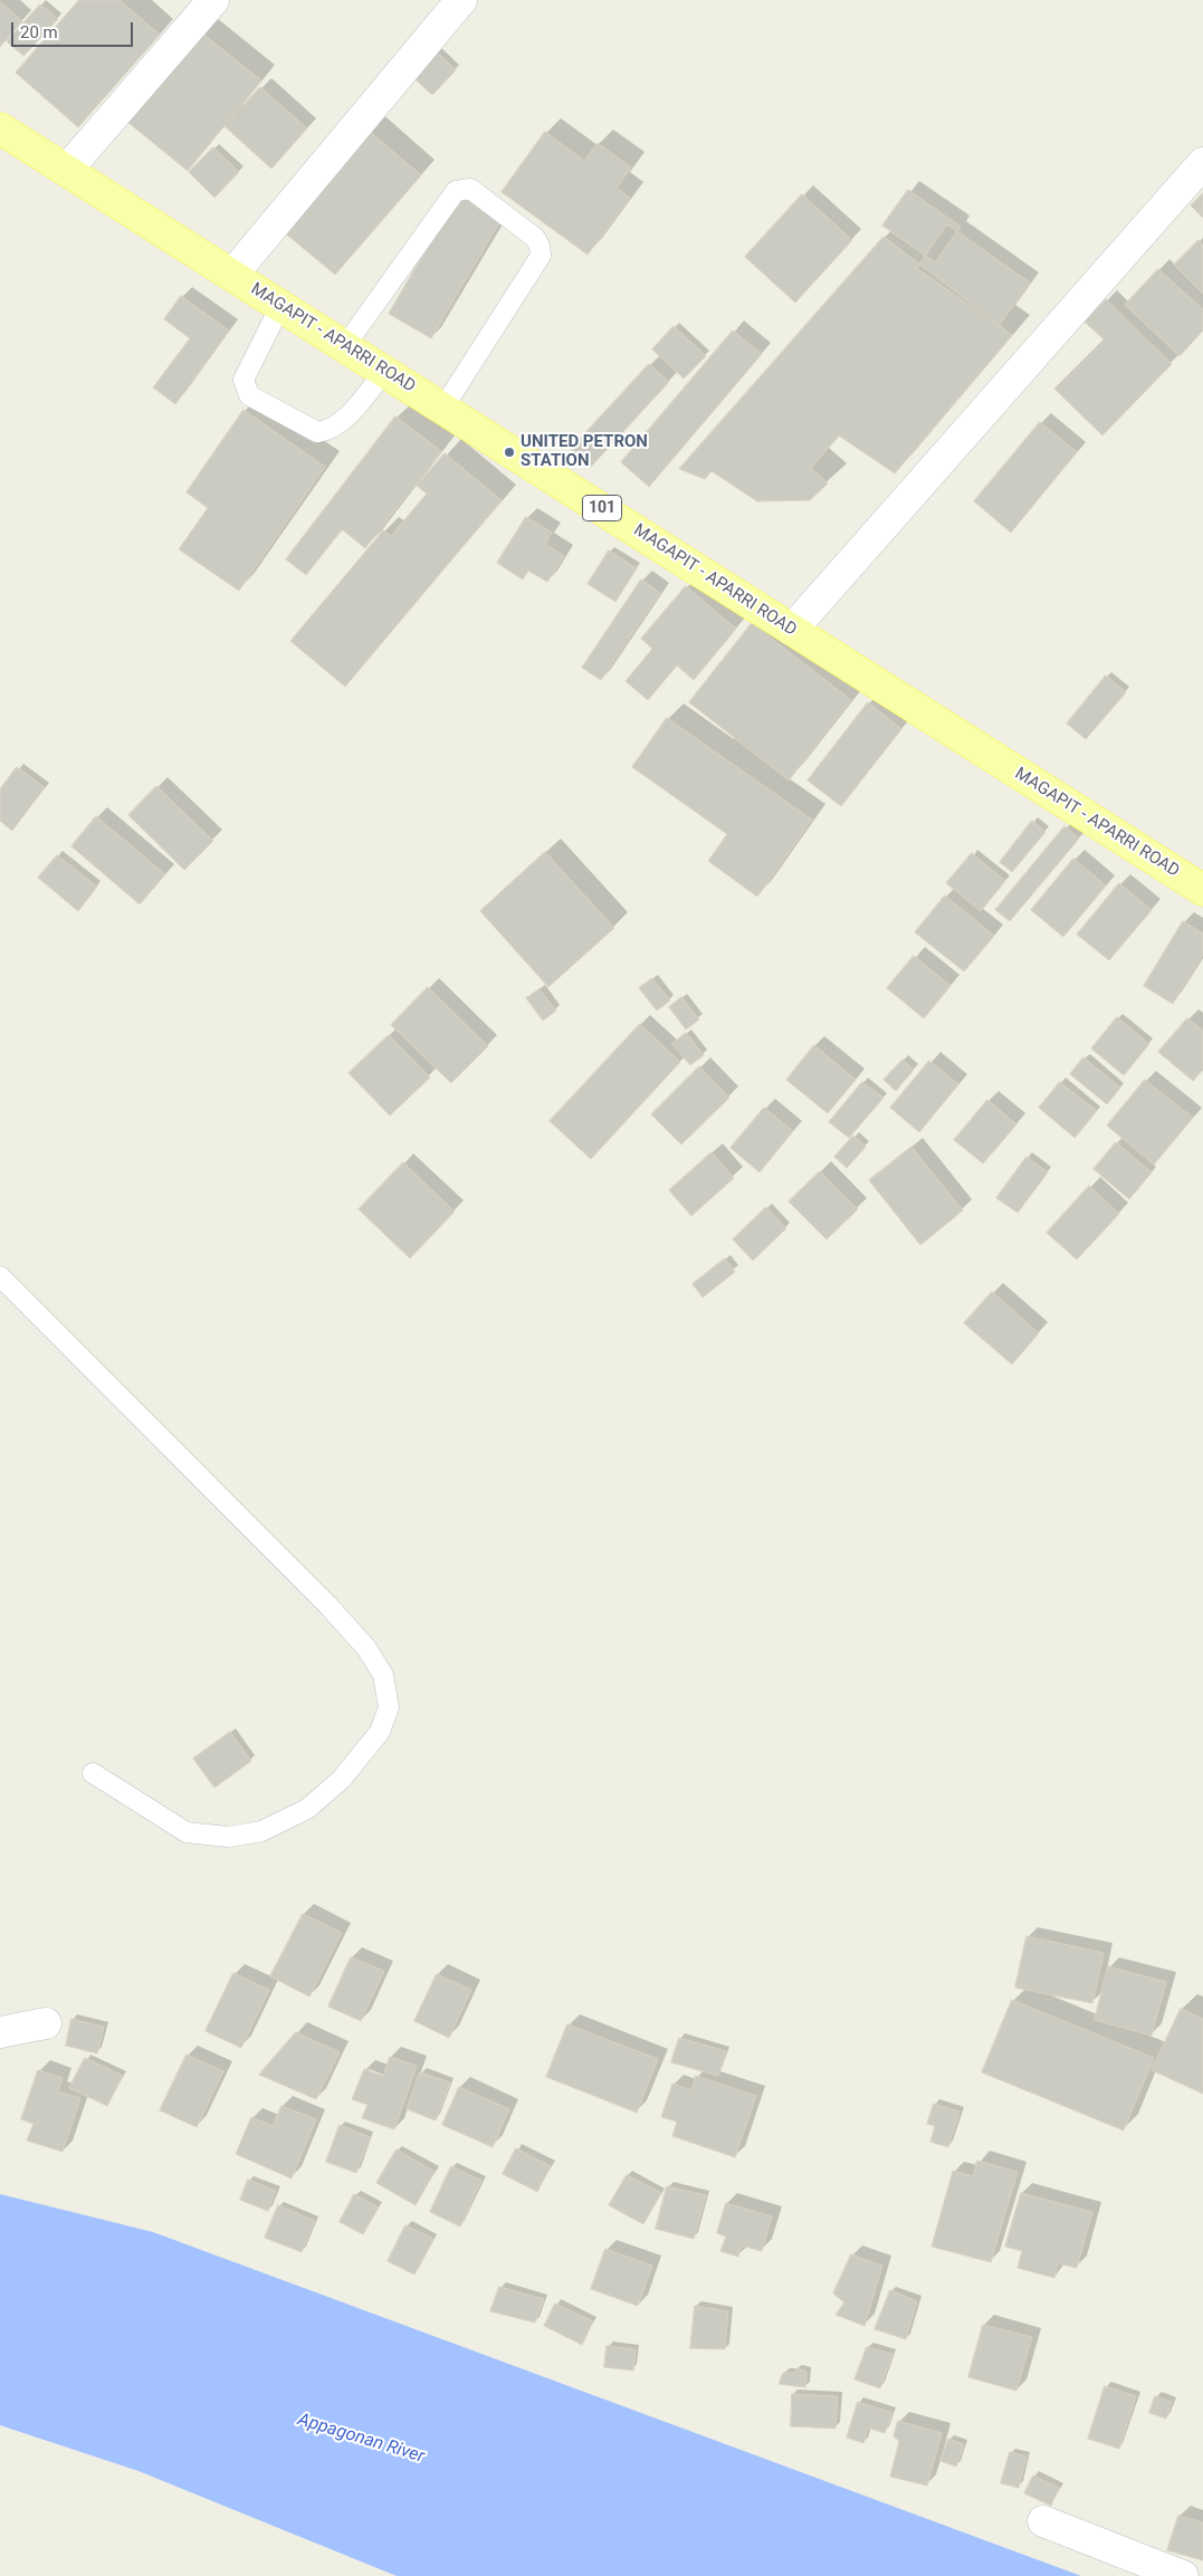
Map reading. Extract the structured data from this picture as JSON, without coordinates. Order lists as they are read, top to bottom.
{
  "streets": {
    "main road": ["MAGAPIT - APARRI ROAD", "101"]
  },
  "water": ["Appagonan River"],
  "places": ["UNITED PETRON STATION"],
  "scale_bar": "20 m"
}
